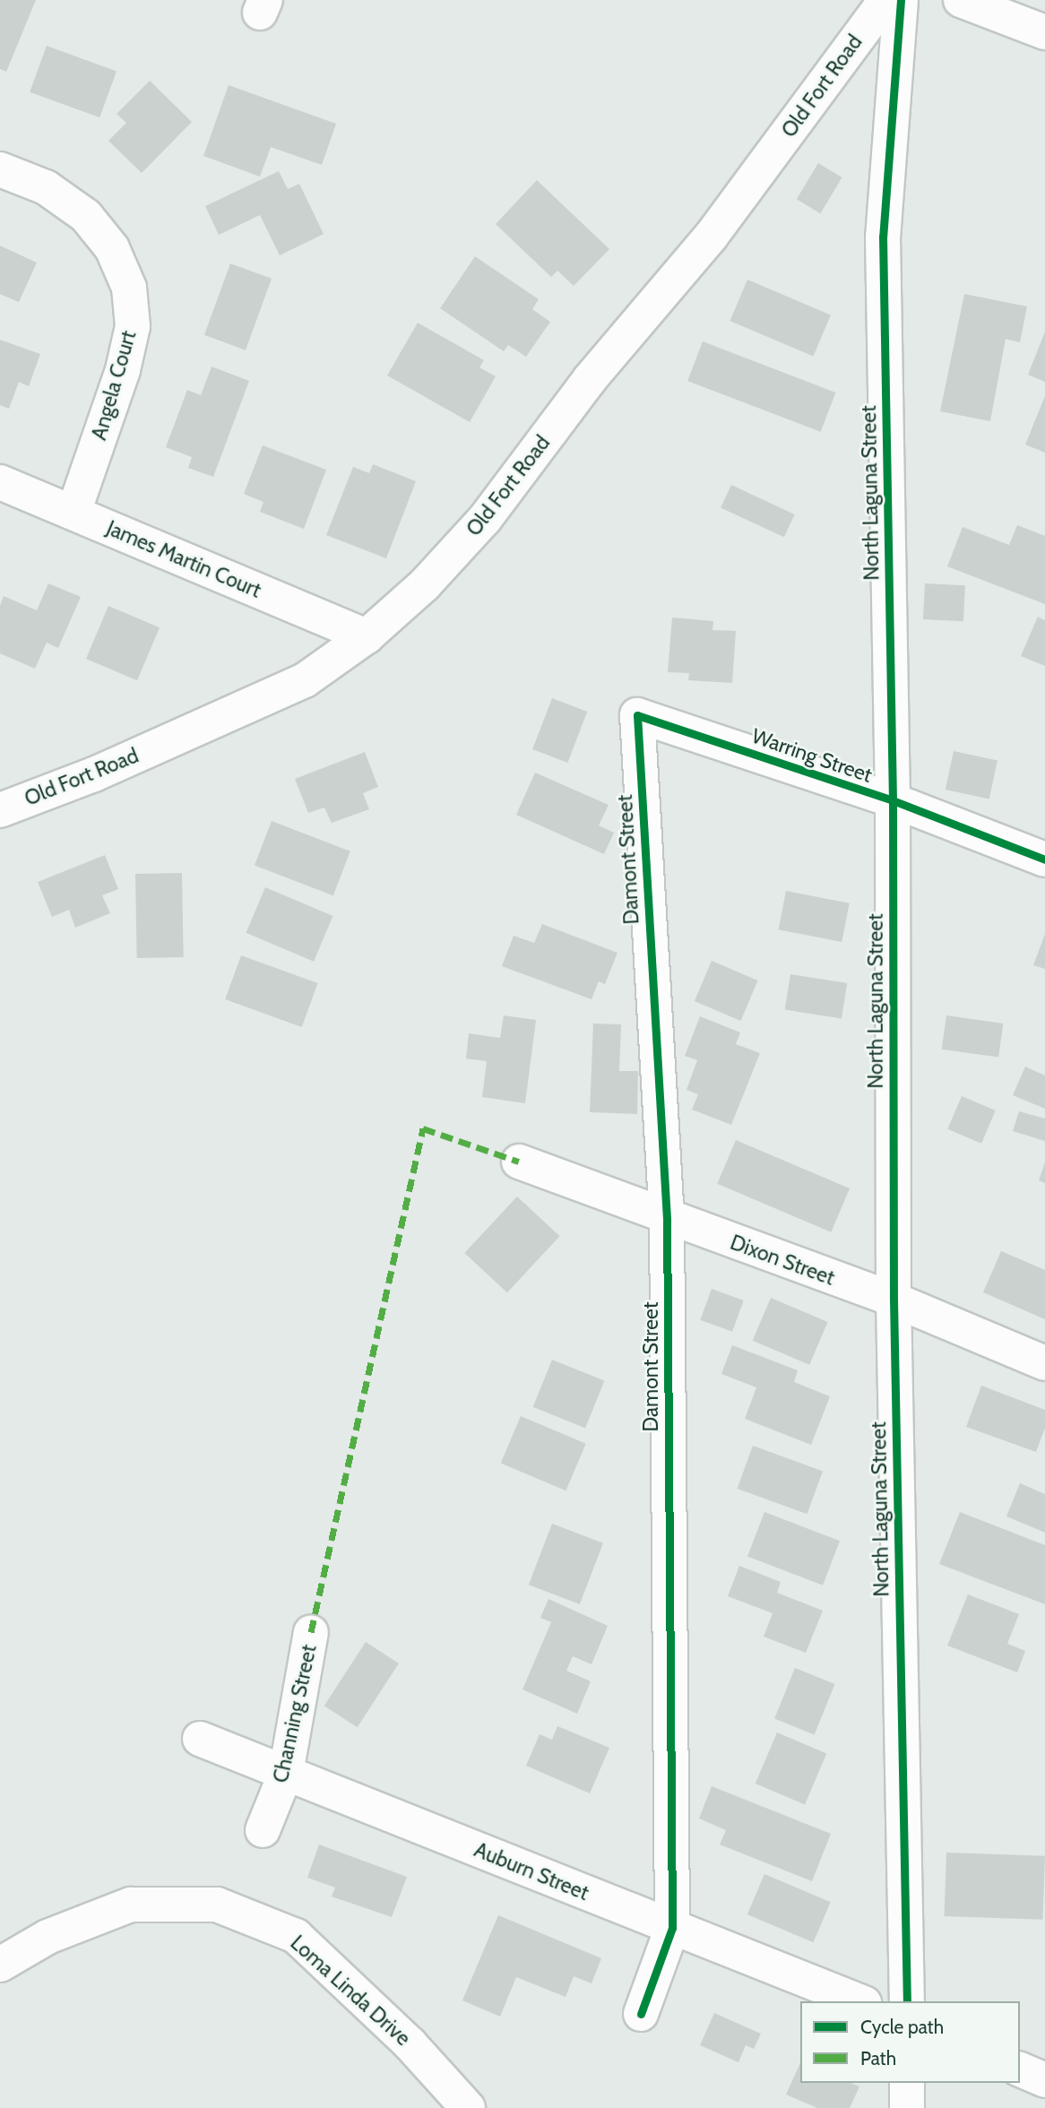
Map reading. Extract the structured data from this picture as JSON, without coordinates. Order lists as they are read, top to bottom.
{
  "streets": {
    "street": [
      "Old Fort Road",
      "Angela Court",
      "North Laguna Street",
      "James Martin Court",
      "Warring Street",
      "Damont Street",
      "Dixon Street",
      "Channing Street",
      "Auburn Street",
      "Loma Linda Drive"
    ]
  },
  "crossings": [
    ["Old Fort Road", "James Martin Court"],
    ["Angela Court", "James Martin Court"],
    ["North Laguna Street", "Warring Street"],
    ["North Laguna Street", "Dixon Street"],
    ["Warring Street", "Damont Street"],
    ["Damont Street", "Dixon Street"],
    ["Damont Street", "Auburn Street"],
    ["Channing Street", "Auburn Street"]
  ],
  "legend": ["Cycle path", "Path"]
}
